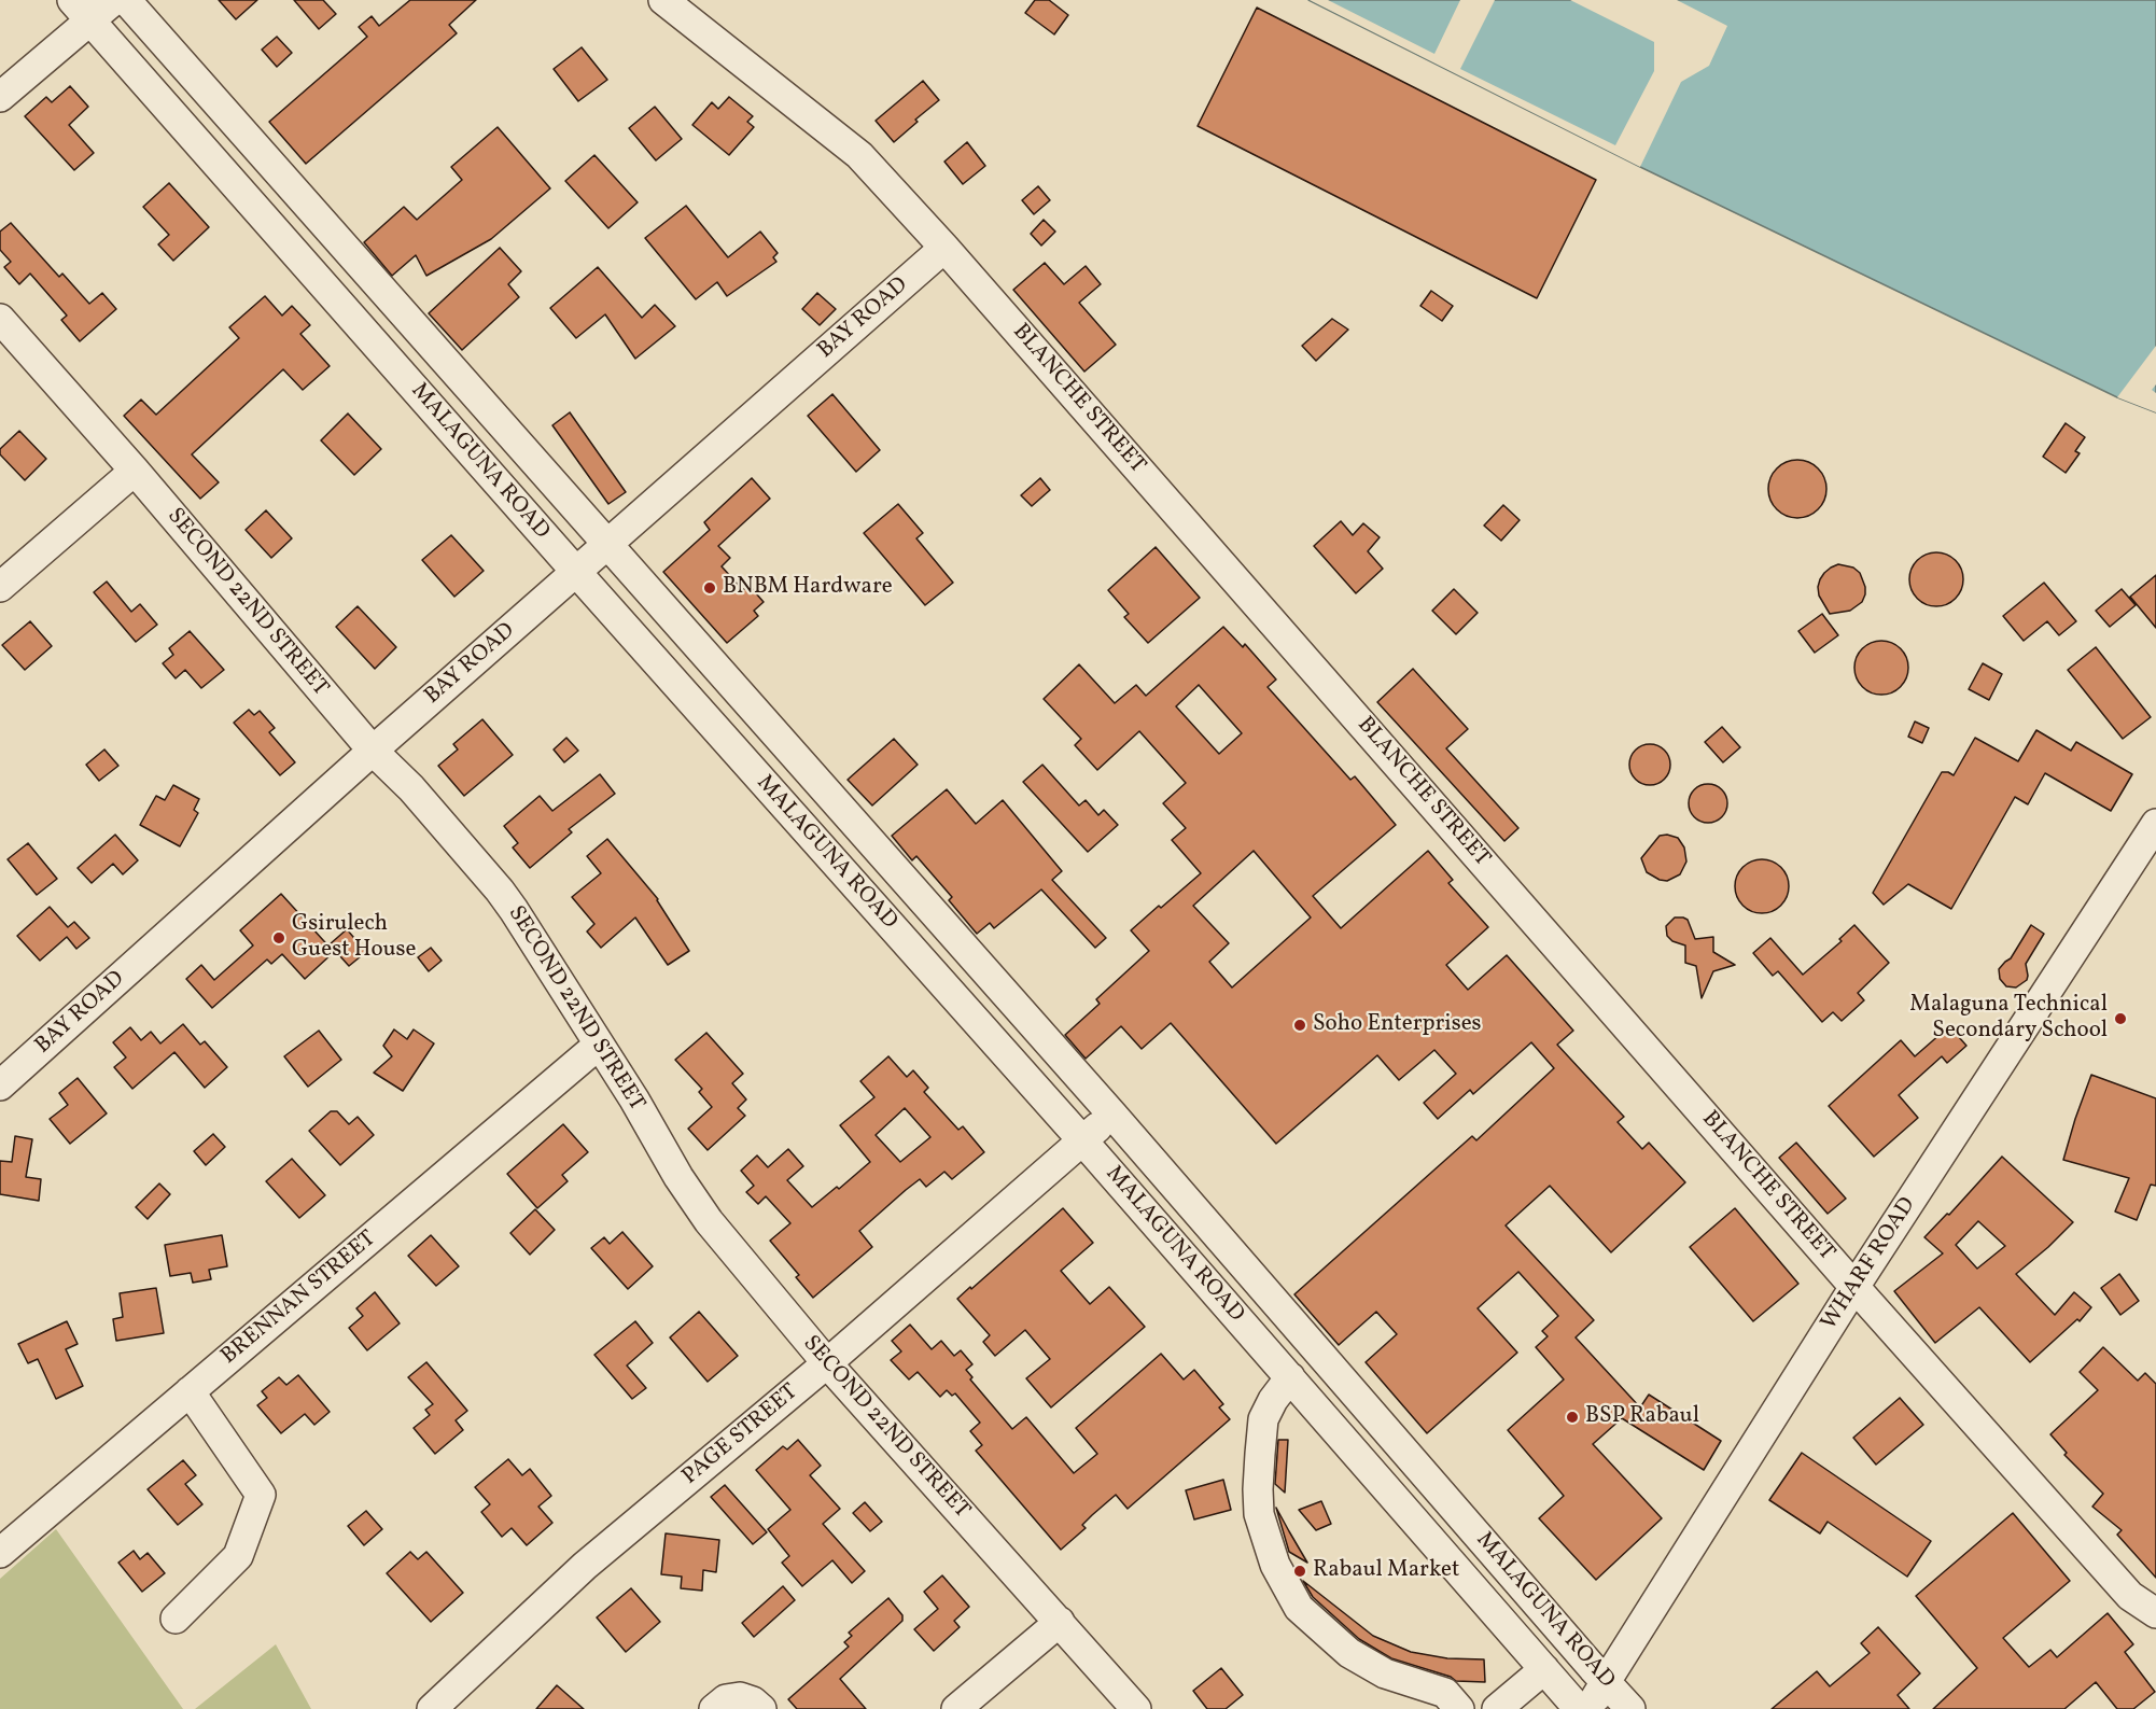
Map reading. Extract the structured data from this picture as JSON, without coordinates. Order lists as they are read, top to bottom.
{
  "streets": {
    "street": [
      "BAY ROAD",
      "BLANCHE STREET",
      "MALAGUNA ROAD",
      "SECOND 22ND STREET",
      "WHARF ROAD",
      "BRENNAN STREET",
      "PAGE STREET"
    ]
  },
  "crossings": [
    ["BAY ROAD", "BLANCHE STREET"],
    ["BAY ROAD", "MALAGUNA ROAD"],
    ["BAY ROAD", "SECOND 22ND STREET"],
    ["BLANCHE STREET", "WHARF ROAD"],
    ["MALAGUNA ROAD", "WHARF ROAD"],
    ["MALAGUNA ROAD", "PAGE STREET"],
    ["SECOND 22ND STREET", "BRENNAN STREET"],
    ["SECOND 22ND STREET", "PAGE STREET"]
  ],
  "places": [
    "BNBM Hardware",
    "Gsirulech Guest House",
    "Malaguna Technical Secondary School",
    "Soho Enterprises",
    "BSP Rabaul",
    "Rabaul Market"
  ]
}
